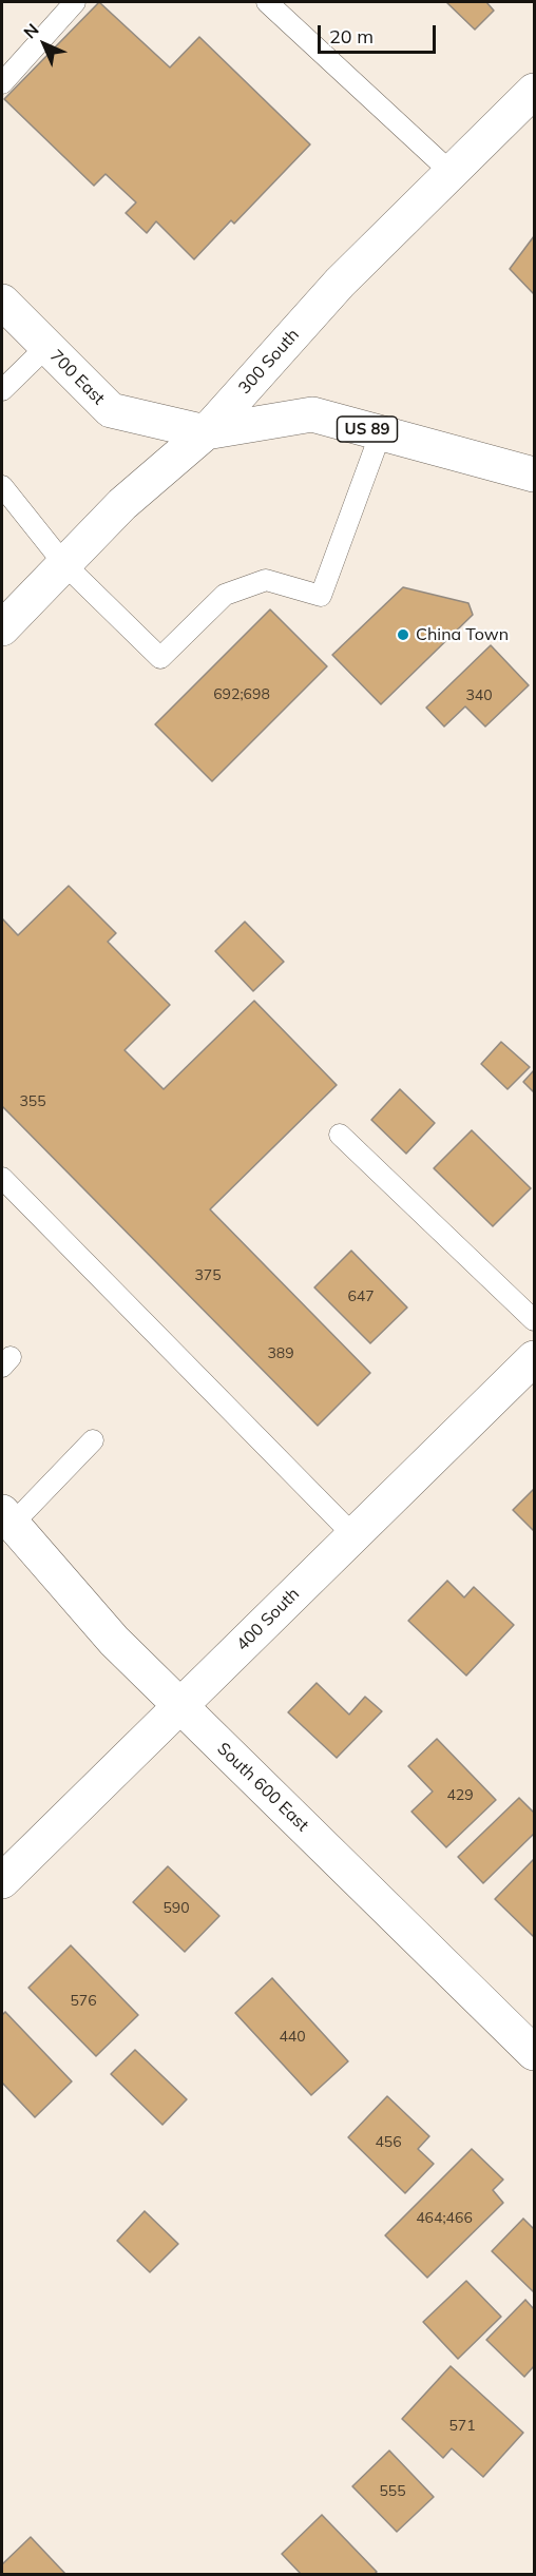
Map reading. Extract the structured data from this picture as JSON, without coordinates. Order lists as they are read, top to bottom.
{
  "streets": {
    "street": [
      "300 South",
      "700 East",
      "US 89",
      "400 South",
      "South 600 East"
    ]
  },
  "crossings": [
    ["300 South", "700 East"],
    ["300 South", "US 89"],
    ["700 East", "US 89"],
    ["400 South", "South 600 East"]
  ],
  "places": ["China Town"],
  "house_numbers": [
    "692;698",
    "340",
    "355",
    "375",
    "647",
    "389",
    "429",
    "590",
    "576",
    "440",
    "456",
    "464;466",
    "571",
    "555"
  ],
  "scale_bar": "20 m",
  "north": "top left"
}
